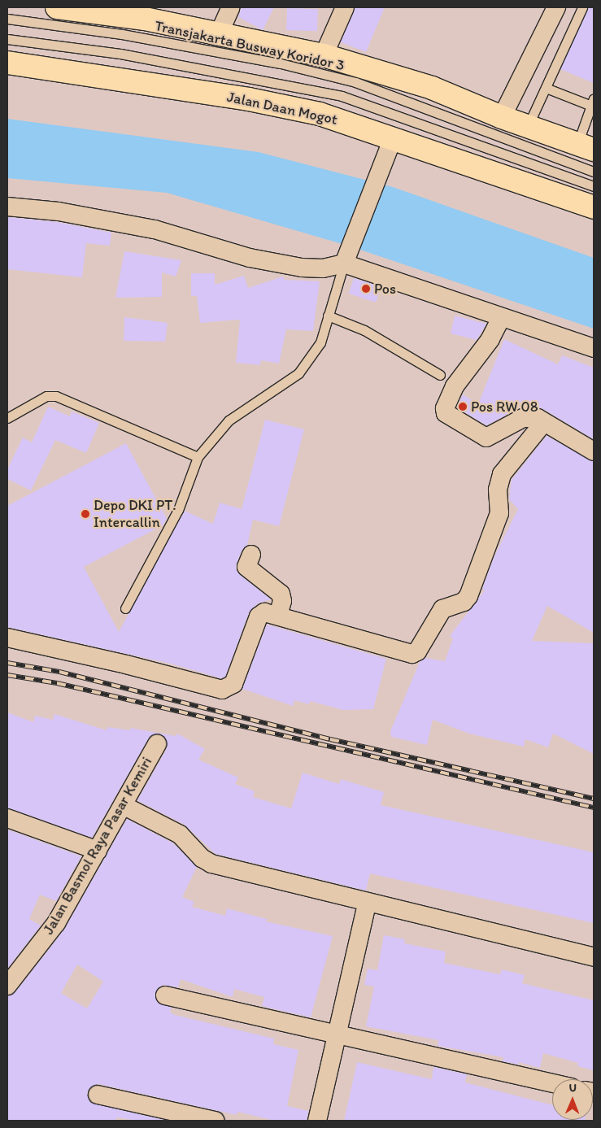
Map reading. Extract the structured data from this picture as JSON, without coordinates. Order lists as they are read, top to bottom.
{
  "streets": {
    "highway": ["Jalan Daan Mogot"],
    "street": ["Jalan Basmol Raya Pasar Kemiri"],
    "lane": ["Transjakarta Busway Koridor 3"]
  },
  "places": ["Pos", "Pos RW 08", "Depo DKI PT. Intercallin"],
  "north": "top"
}
